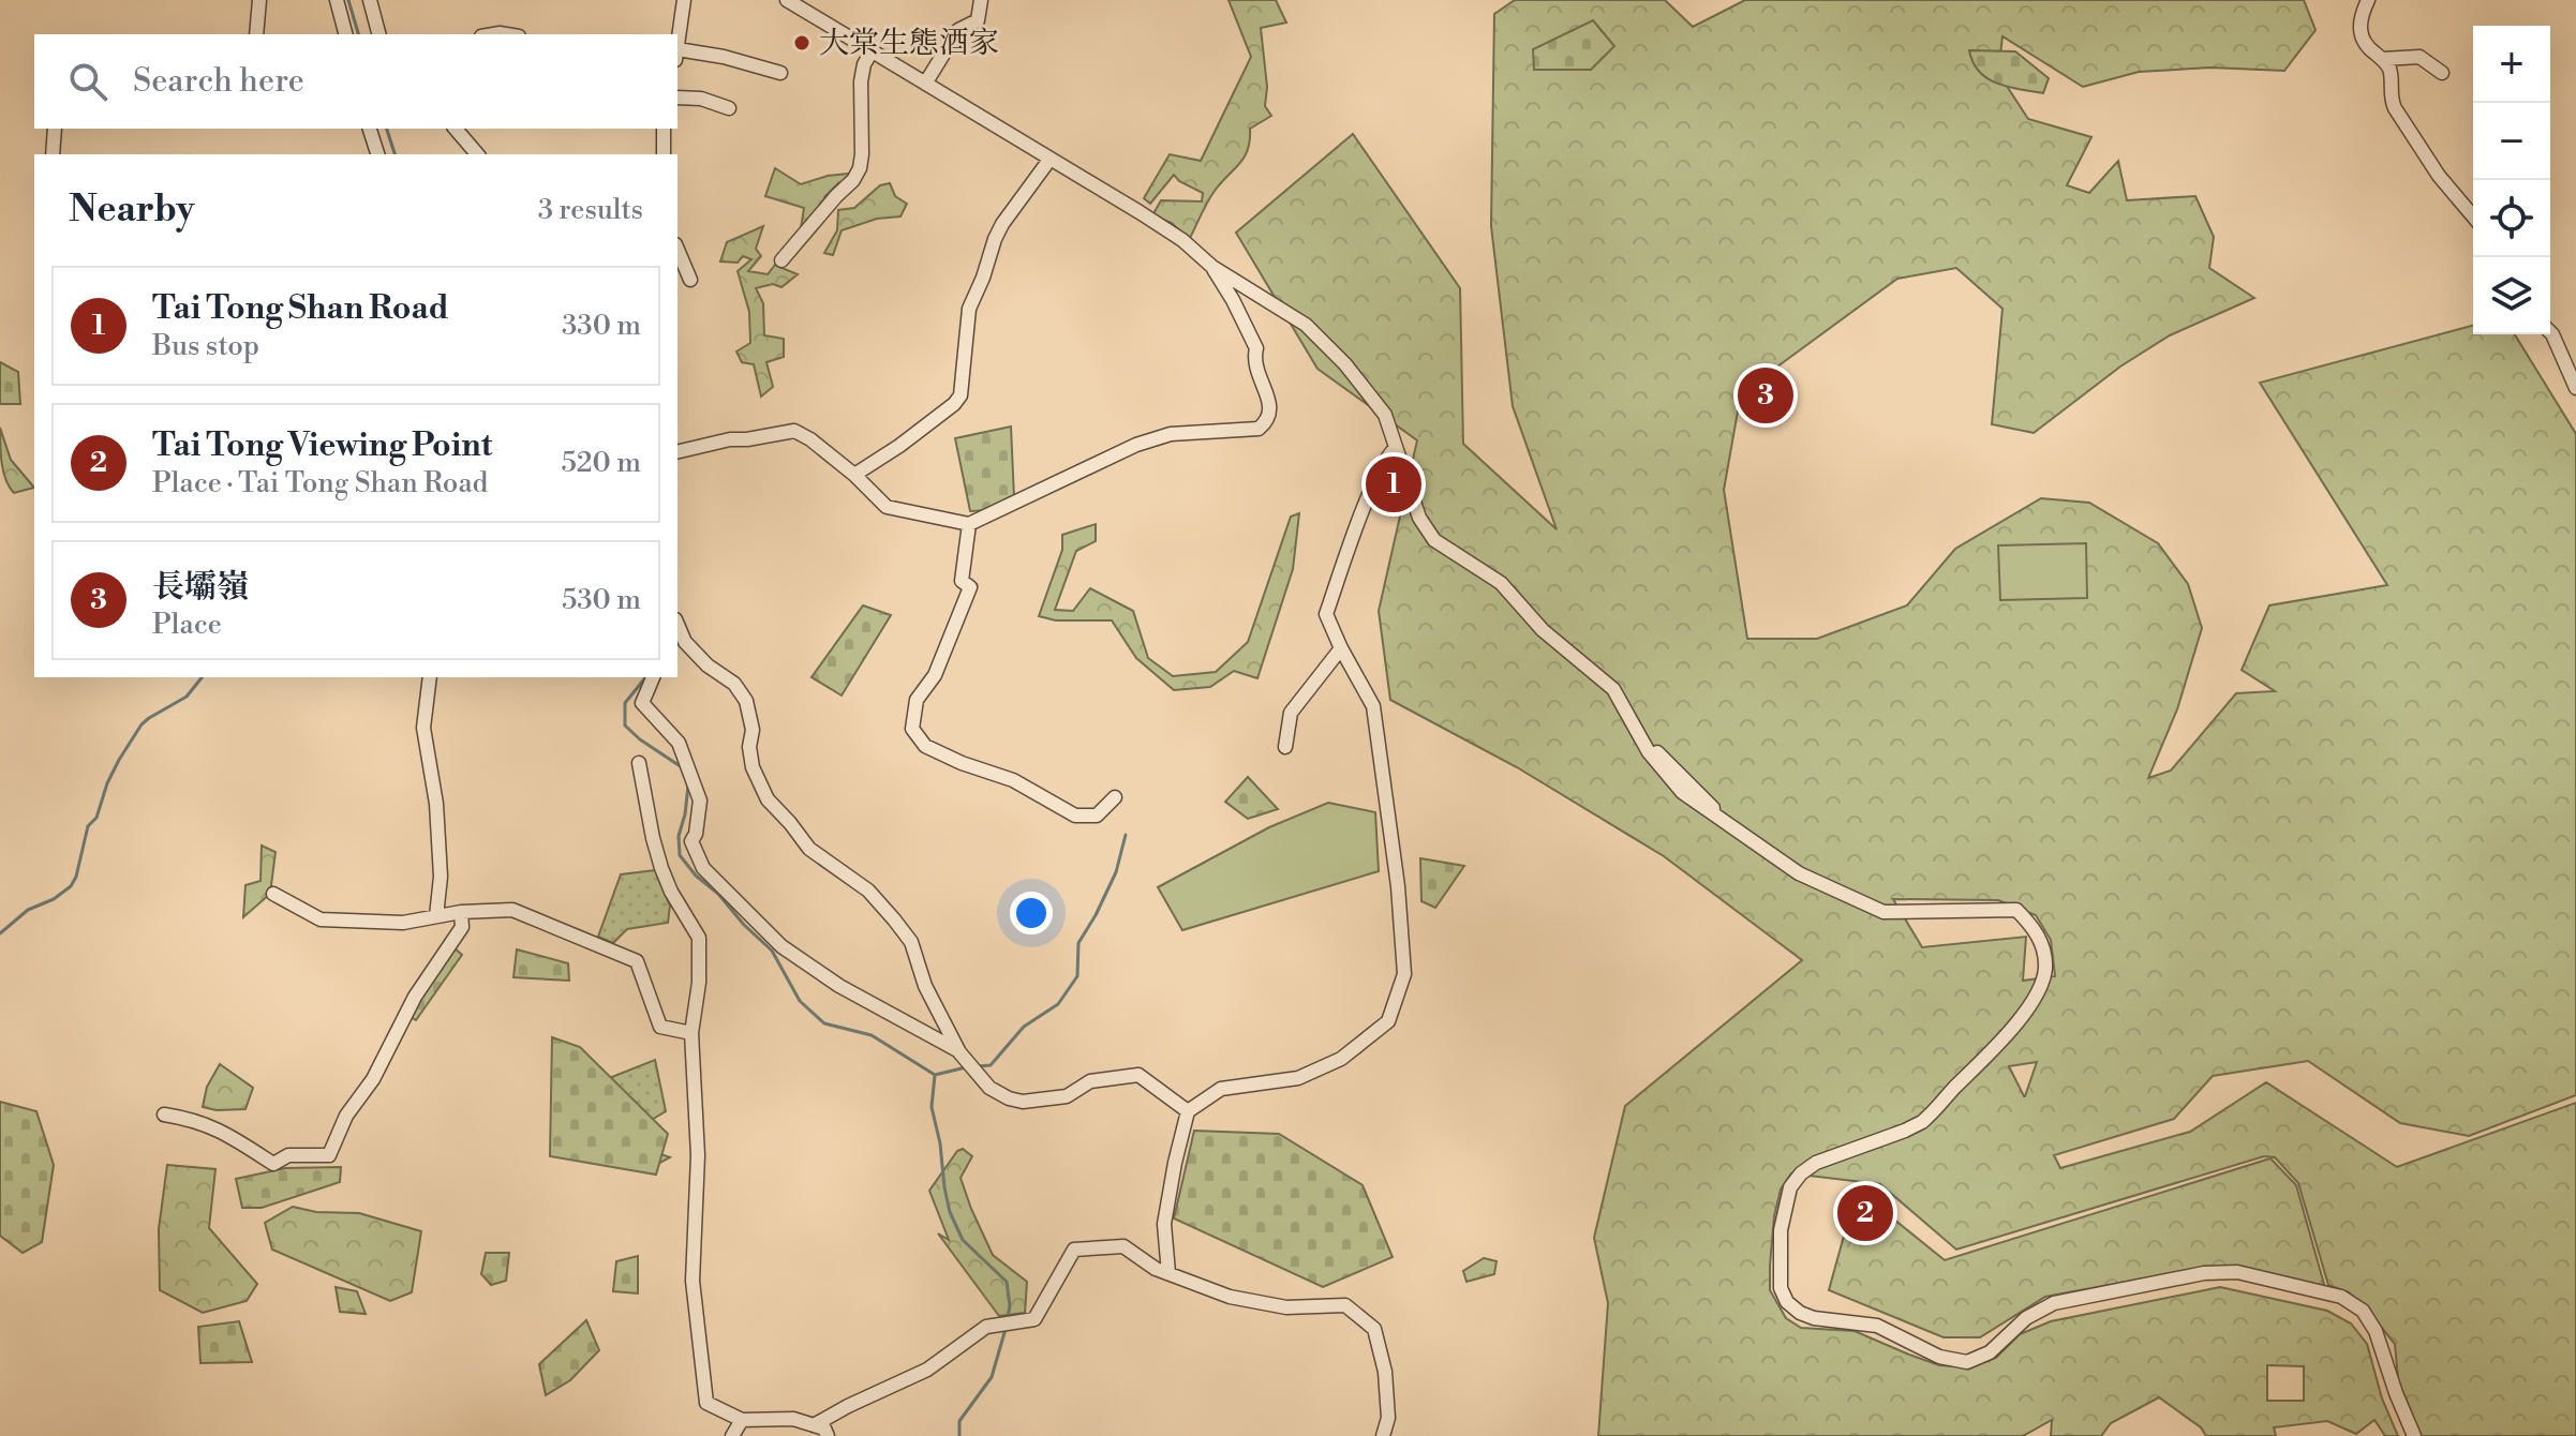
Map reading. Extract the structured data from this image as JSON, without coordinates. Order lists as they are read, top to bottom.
{
  "places": ["大棠生態酒家"],
  "page": {
    "map_buttons": ["+", "−"],
    "search": "Search here",
    "heading": ["Nearby", "3 results"],
    "list": [
      {
        "mark": "1",
        "name": "Tai Tong Shan Road",
        "note": "Bus stop",
        "value": "330 m"
      },
      {
        "mark": "2",
        "name": "Tai Tong Viewing Point",
        "note": "Place · Tai Tong Shan Road",
        "value": "520 m"
      },
      {
        "mark": "3",
        "name": "長壩嶺",
        "note": "Place",
        "value": "530 m"
      }
    ],
    "pins": ["3", "1", "2"]
  }
}
